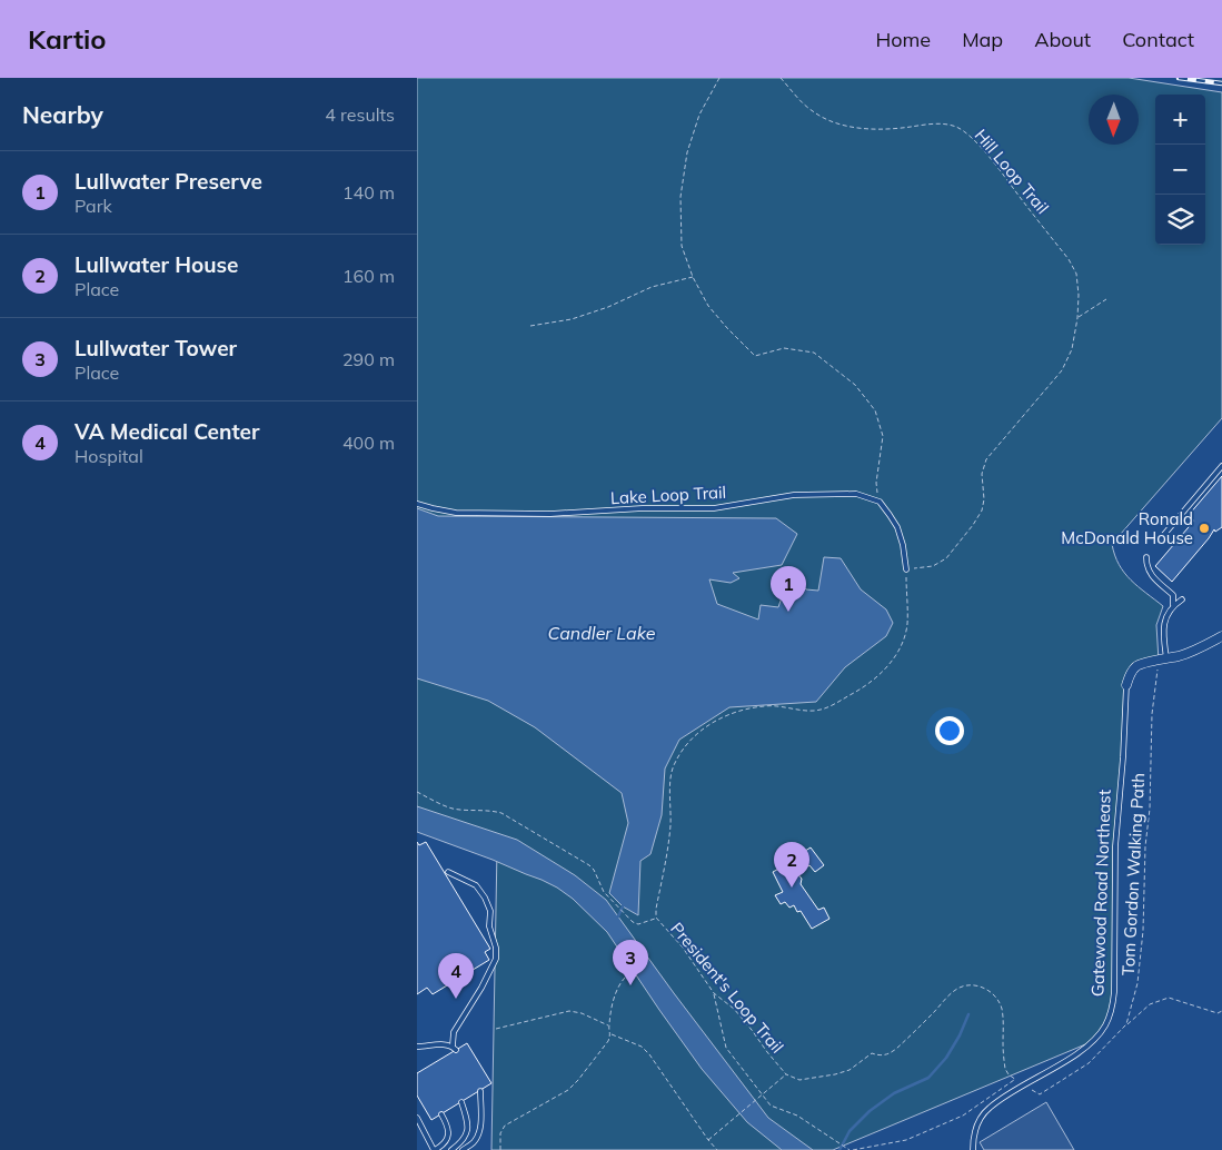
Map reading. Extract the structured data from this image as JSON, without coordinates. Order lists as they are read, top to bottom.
{
  "streets": {
    "street": ["Gatewood Road Northeast"],
    "lane": ["Lake Loop Trail"],
    "path": ["Hill Loop Trail", "Tom Gordon Walking Path", "President's Loop Trail"]
  },
  "crossings": [
    ["Tom Gordon Walking Path", "Gatewood Road Northeast"]
  ],
  "water": ["Candler Lake"],
  "places": ["Ronald McDonald House"],
  "north": "bottom",
  "page": {
    "header": "Kartio",
    "nav": [
      "Home",
      "Map",
      "About",
      "Contact"
    ],
    "heading": ["Nearby", "4 results"],
    "map_buttons": ["+", "−"],
    "list": [
      {
        "mark": "1",
        "name": "Lullwater Preserve",
        "note": "Park",
        "value": "140 m"
      },
      {
        "mark": "2",
        "name": "Lullwater House",
        "note": "Place",
        "value": "160 m"
      },
      {
        "mark": "3",
        "name": "Lullwater Tower",
        "note": "Place",
        "value": "290 m"
      },
      {
        "mark": "4",
        "name": "VA Medical Center",
        "note": "Hospital",
        "value": "400 m"
      }
    ],
    "pins": [
      "1",
      "2",
      "3",
      "4"
    ]
  }
}
